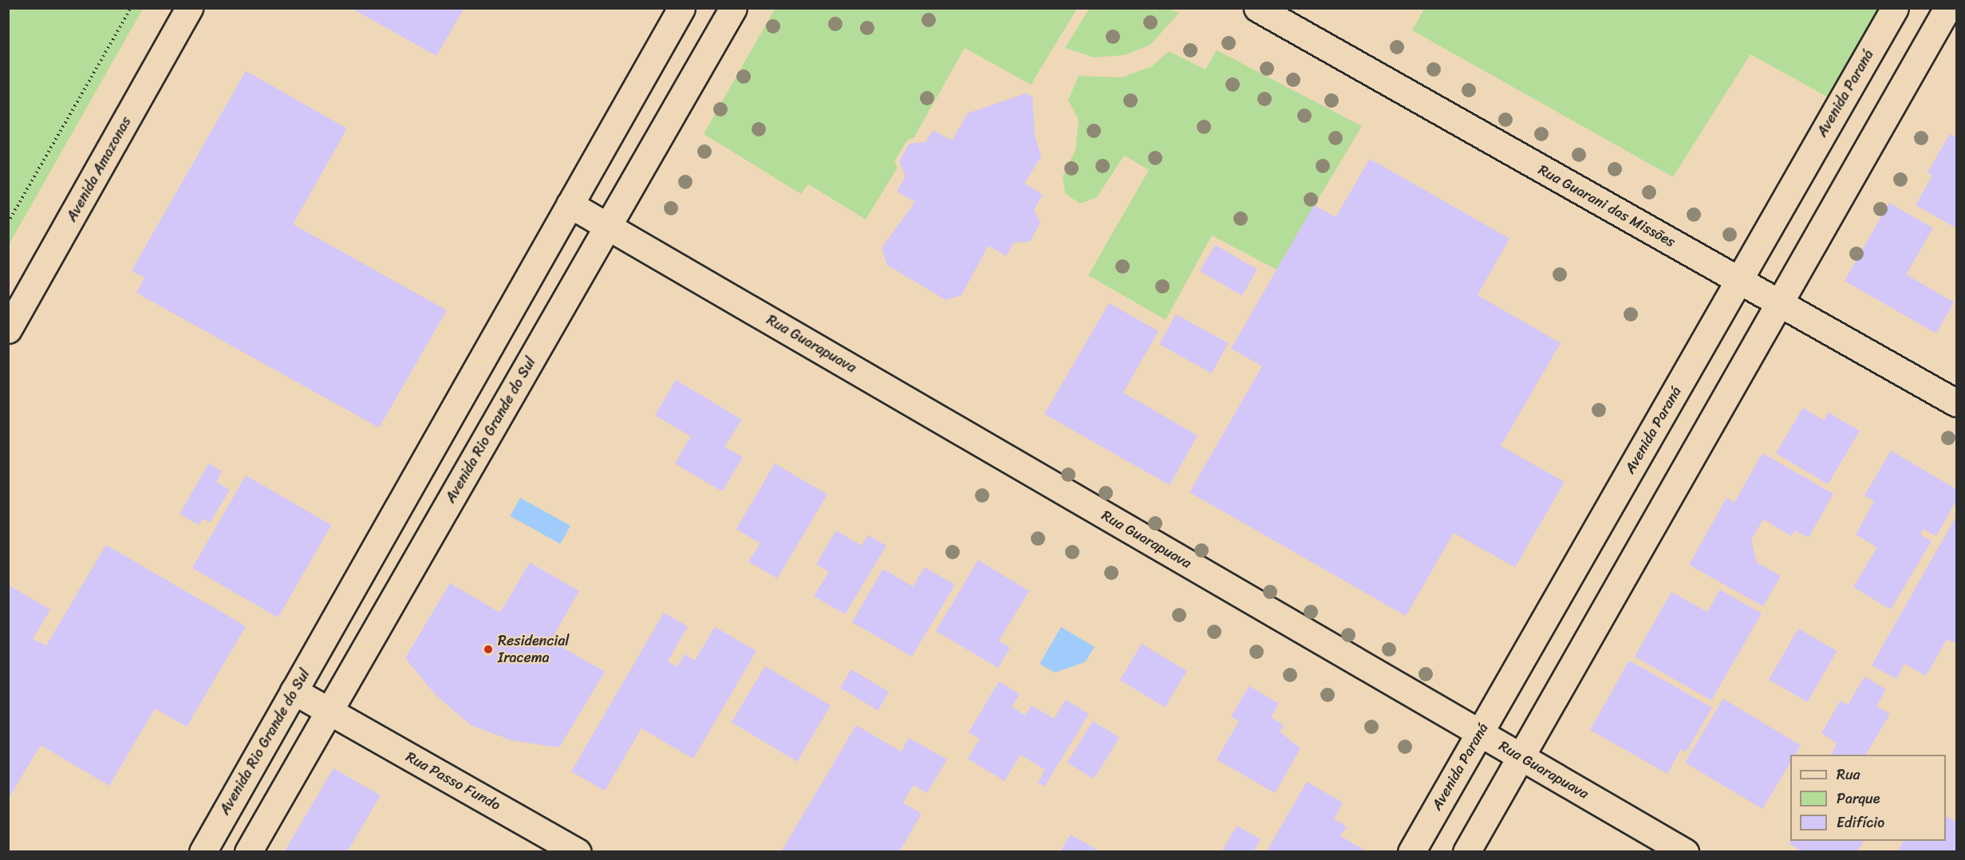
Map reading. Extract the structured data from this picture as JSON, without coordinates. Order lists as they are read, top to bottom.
{
  "streets": {
    "street": [
      "Avenida Paraná",
      "Avenida Amazonas",
      "Rua Guarani das Missões",
      "Rua Guarapuava",
      "Avenida Rio Grande do Sul",
      "Rua Passo Fundo"
    ]
  },
  "crossings": [
    ["Avenida Paraná", "Rua Guarani das Missões"],
    ["Avenida Paraná", "Rua Guarapuava"],
    ["Rua Guarapuava", "Avenida Rio Grande do Sul"],
    ["Avenida Rio Grande do Sul", "Rua Passo Fundo"]
  ],
  "places": ["Residencial Iracema"],
  "legend": ["Rua", "Parque", "Edifício"]
}
